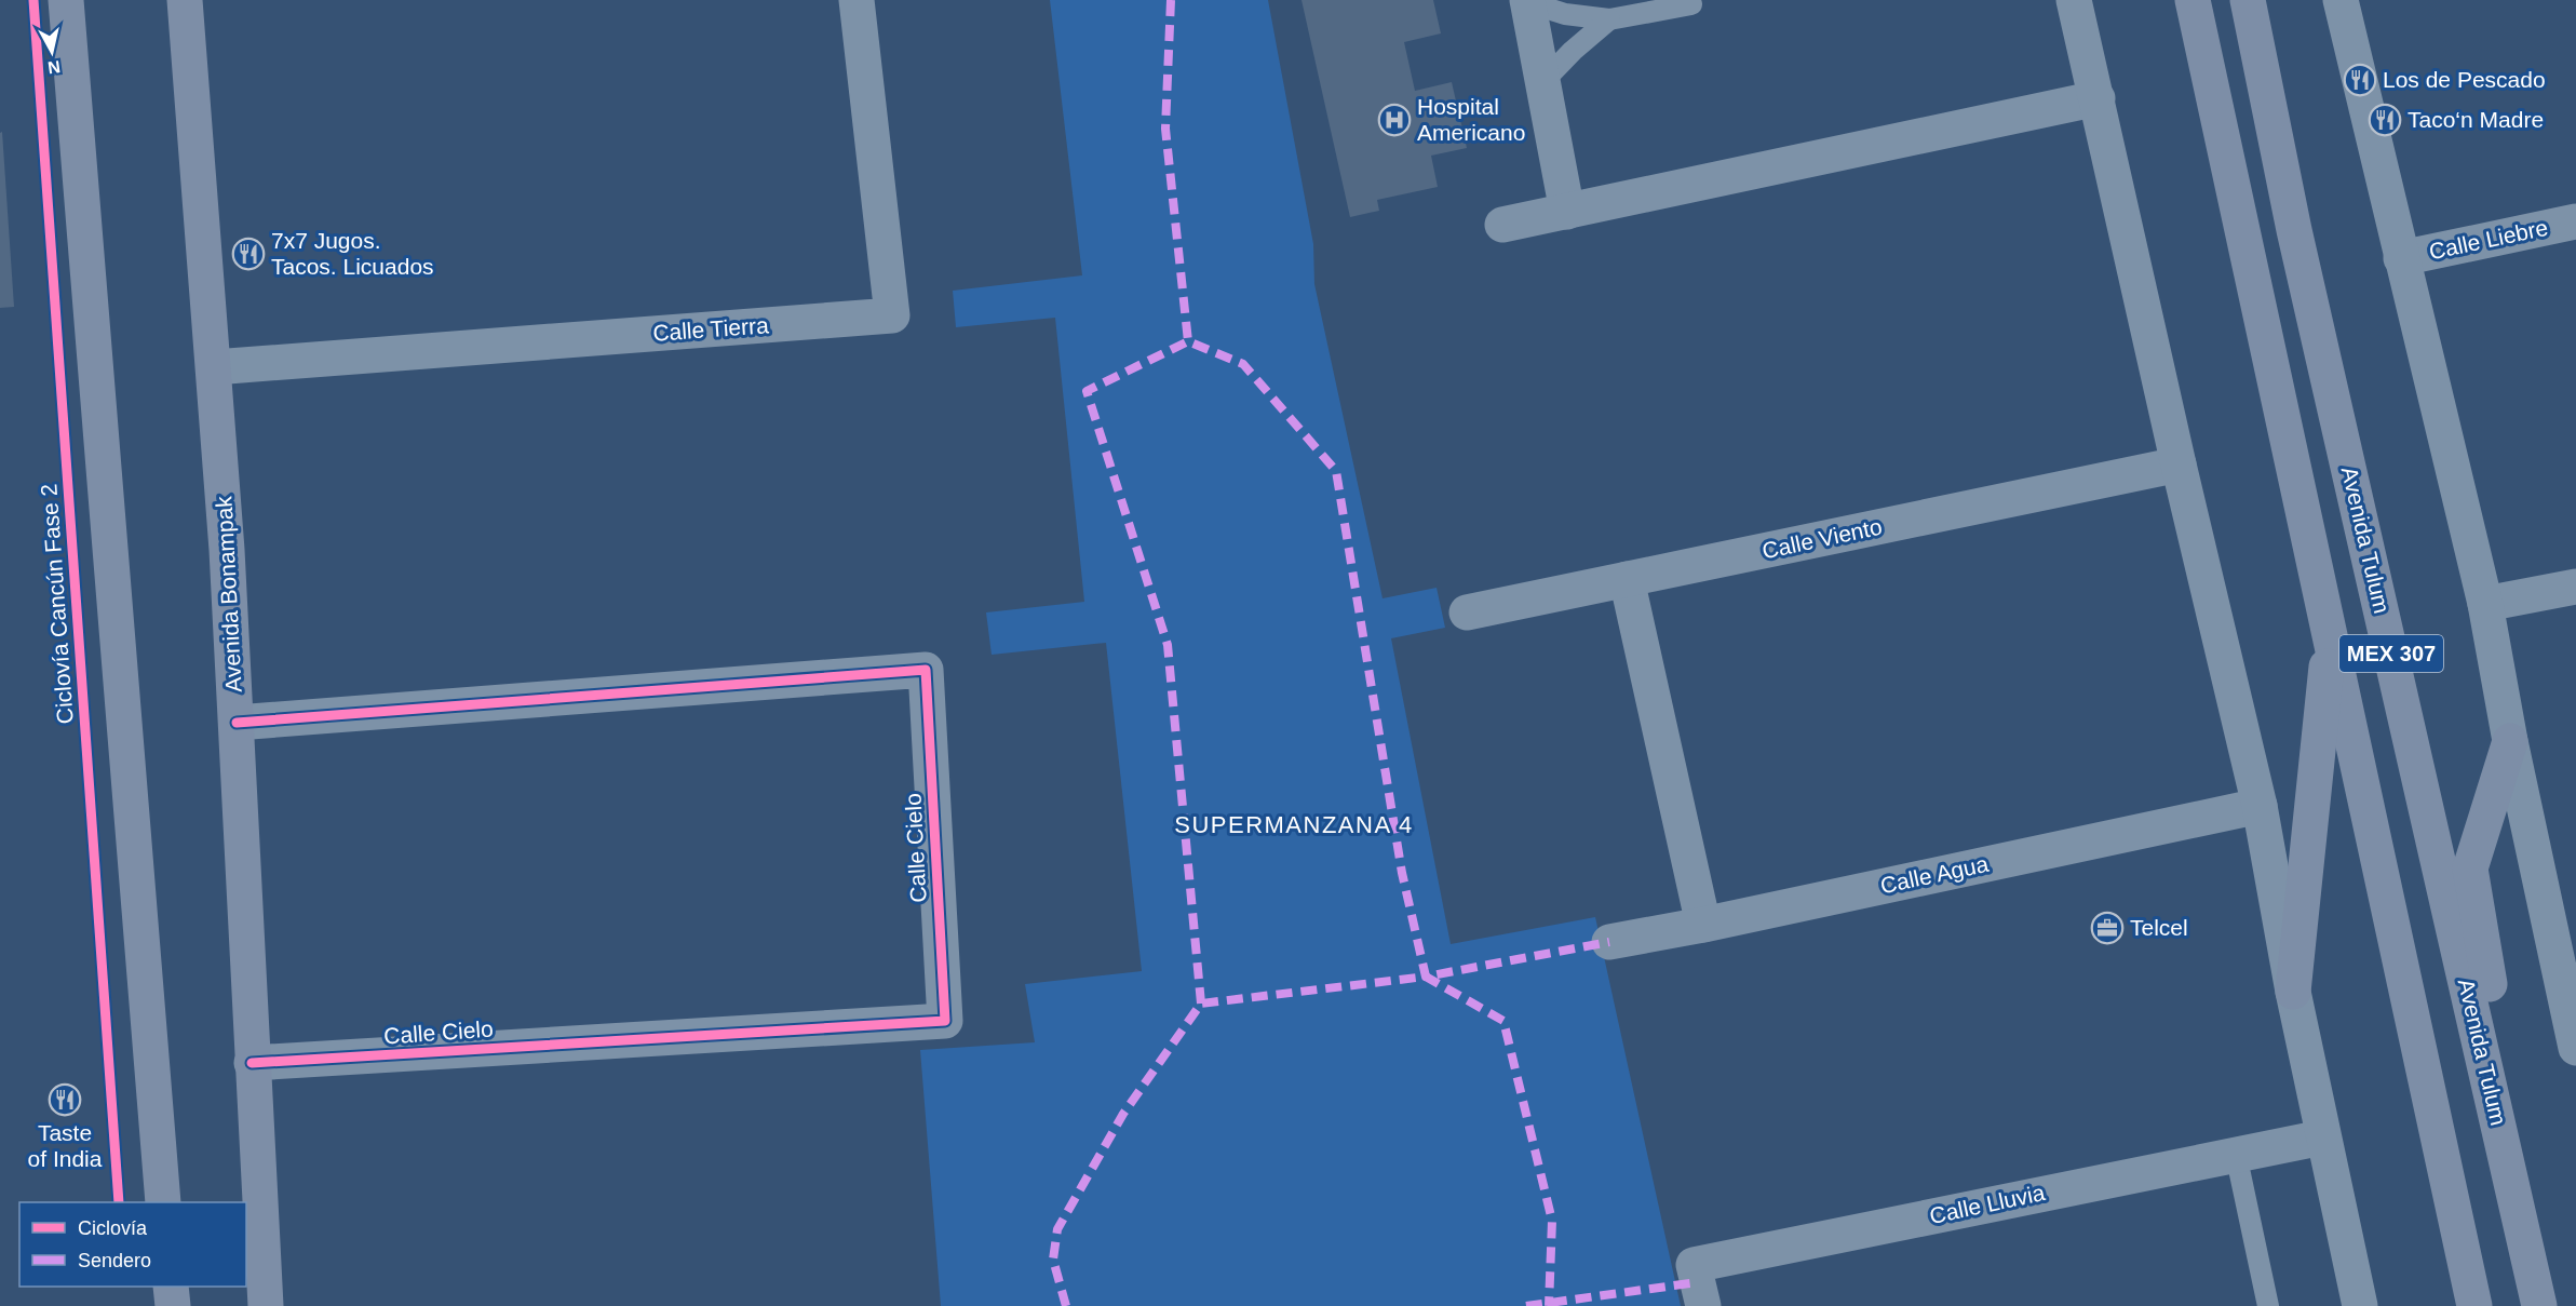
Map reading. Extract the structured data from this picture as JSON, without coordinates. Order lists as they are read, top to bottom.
{
  "streets": {
    "main road": ["Avenida Tulum", "Avenida Bonampak", "MEX 307"],
    "street": [
      "Calle Liebre",
      "Calle Tierra",
      "Calle Viento",
      "Calle Cielo",
      "Calle Agua",
      "Calle Lluvia"
    ],
    "cycle path": ["Ciclovía Cancún Fase 2"]
  },
  "crossings": [
    ["Calle Tierra", "Avenida Bonampak"],
    ["Avenida Bonampak", "Calle Cielo"]
  ],
  "districts": ["SUPERMANZANA 4"],
  "places": {
    "restaurant": [
      "Los de Pescado",
      "Taco‘n Madre",
      "7x7 Jugos. Tacos. Licuados",
      "Taste of India"
    ],
    "hospital": ["Hospital Americano"],
    "office": ["Telcel"]
  },
  "legend": ["Ciclovía", "Sendero"],
  "north": "bottom"
}
